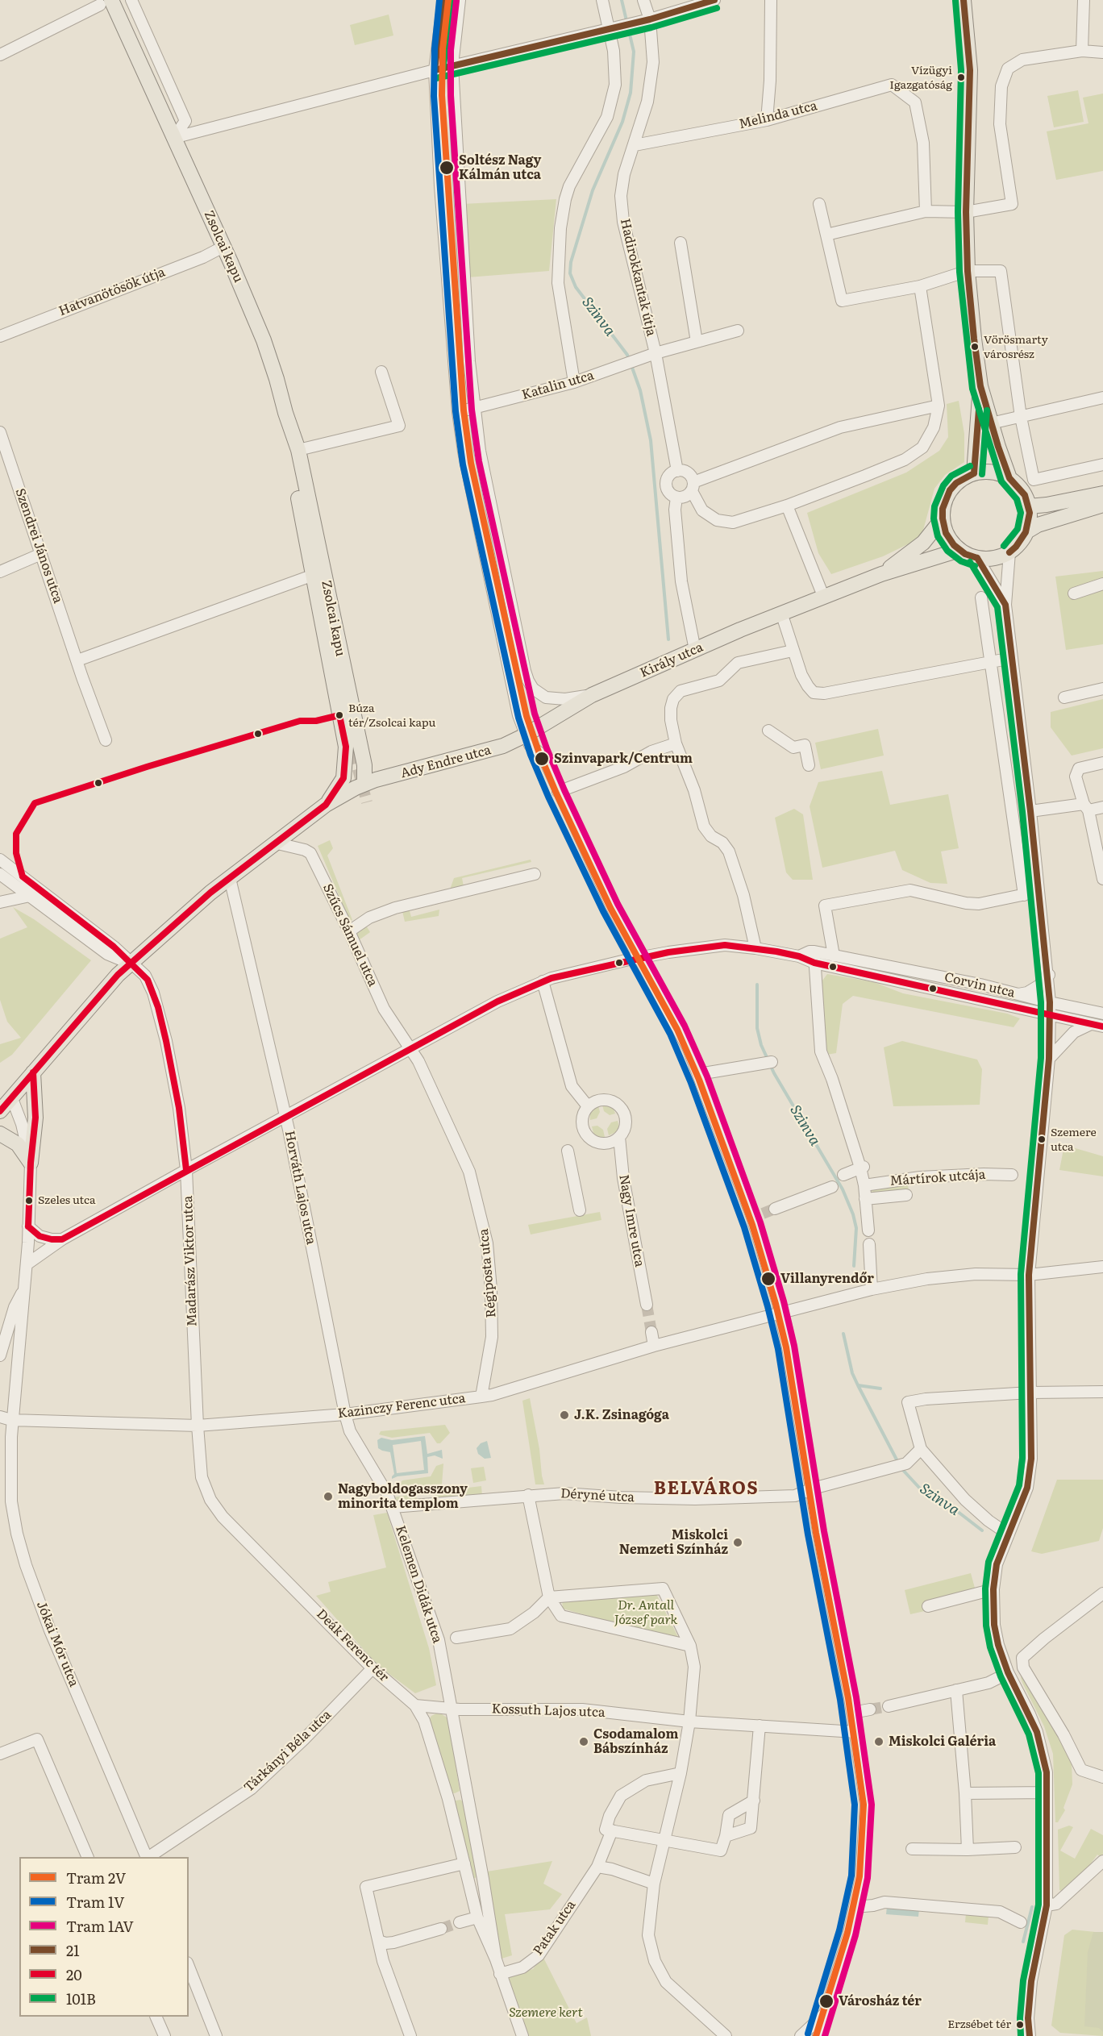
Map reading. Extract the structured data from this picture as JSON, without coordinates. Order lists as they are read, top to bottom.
{
  "streets": {
    "main road": ["Zsolcai kapu", "Király utca", "Ady Endre utca"],
    "street": [
      "Melinda utca",
      "Hadirokkantak útja",
      "Hatvanötösök útja",
      "Katalin utca",
      "Szendrei János utca",
      "Szűcs Sámuel utca",
      "Corvin utca",
      "Mártírok utcája",
      "Horváth Lajos utca",
      "Nagy Imre utca",
      "Madarász Viktor utca",
      "Régiposta utca",
      "Kazinczy Ferenc utca",
      "Déryné utca",
      "Kelemen Didák utca",
      "Jókai Mór utca",
      "Deák Ferenc tér",
      "Kossuth Lajos utca",
      "Tárkányi Béla utca",
      "Patak utca"
    ]
  },
  "crossings": [
    ["Melinda utca", "Hadirokkantak útja"],
    ["Zsolcai kapu", "Hatvanötösök útja"],
    ["Zsolcai kapu", "Ady Endre utca"],
    ["Hadirokkantak útja", "Katalin utca"],
    ["Király utca", "Ady Endre utca"],
    ["Ady Endre utca", "Szűcs Sámuel utca"],
    ["Ady Endre utca", "Horváth Lajos utca"],
    ["Ady Endre utca", "Madarász Viktor utca"],
    ["Szűcs Sámuel utca", "Corvin utca"],
    ["Szűcs Sámuel utca", "Régiposta utca"],
    ["Corvin utca", "Horváth Lajos utca"],
    ["Corvin utca", "Madarász Viktor utca"],
    ["Corvin utca", "Régiposta utca"],
    ["Horváth Lajos utca", "Kazinczy Ferenc utca"],
    ["Horváth Lajos utca", "Kelemen Didák utca"],
    ["Madarász Viktor utca", "Kazinczy Ferenc utca"],
    ["Madarász Viktor utca", "Deák Ferenc tér"],
    ["Régiposta utca", "Kazinczy Ferenc utca"],
    ["Kazinczy Ferenc utca", "Kelemen Didák utca"],
    ["Kazinczy Ferenc utca", "Jókai Mór utca"],
    ["Déryné utca", "Kelemen Didák utca"],
    ["Kelemen Didák utca", "Kossuth Lajos utca"],
    ["Deák Ferenc tér", "Kossuth Lajos utca"],
    ["Deák Ferenc tér", "Tárkányi Béla utca"]
  ],
  "districts": ["BELVÁROS"],
  "water": ["Szinva"],
  "parks": ["Dr. Antall József park", "Szemere kert"],
  "places": [
    "Vízügyi Igazgatóság",
    "Soltész Nagy Kálmán utca",
    "Vörösmarty városrész",
    "Búza tér/Zsolcai kapu",
    "Szinvapark/Centrum",
    "Szemere utca",
    "Szeles utca",
    "Villanyrendőr",
    "J.K. Zsinagóga",
    "Nagyboldogasszony minorita templom",
    "Miskolci Nemzeti Színház",
    "Csodamalom Bábszínház",
    "Miskolci Galéria",
    "Városház tér",
    "Erzsébet tér"
  ],
  "lines": [
    "tram line 2V",
    "tram line 1V",
    "transit line 21",
    "tram line 1AV",
    "transit line 101B",
    "transit line 20"
  ],
  "legend": [
    "Tram 2V",
    "Tram 1V",
    "Tram 1AV",
    "21",
    "20",
    "101B"
  ]
}
